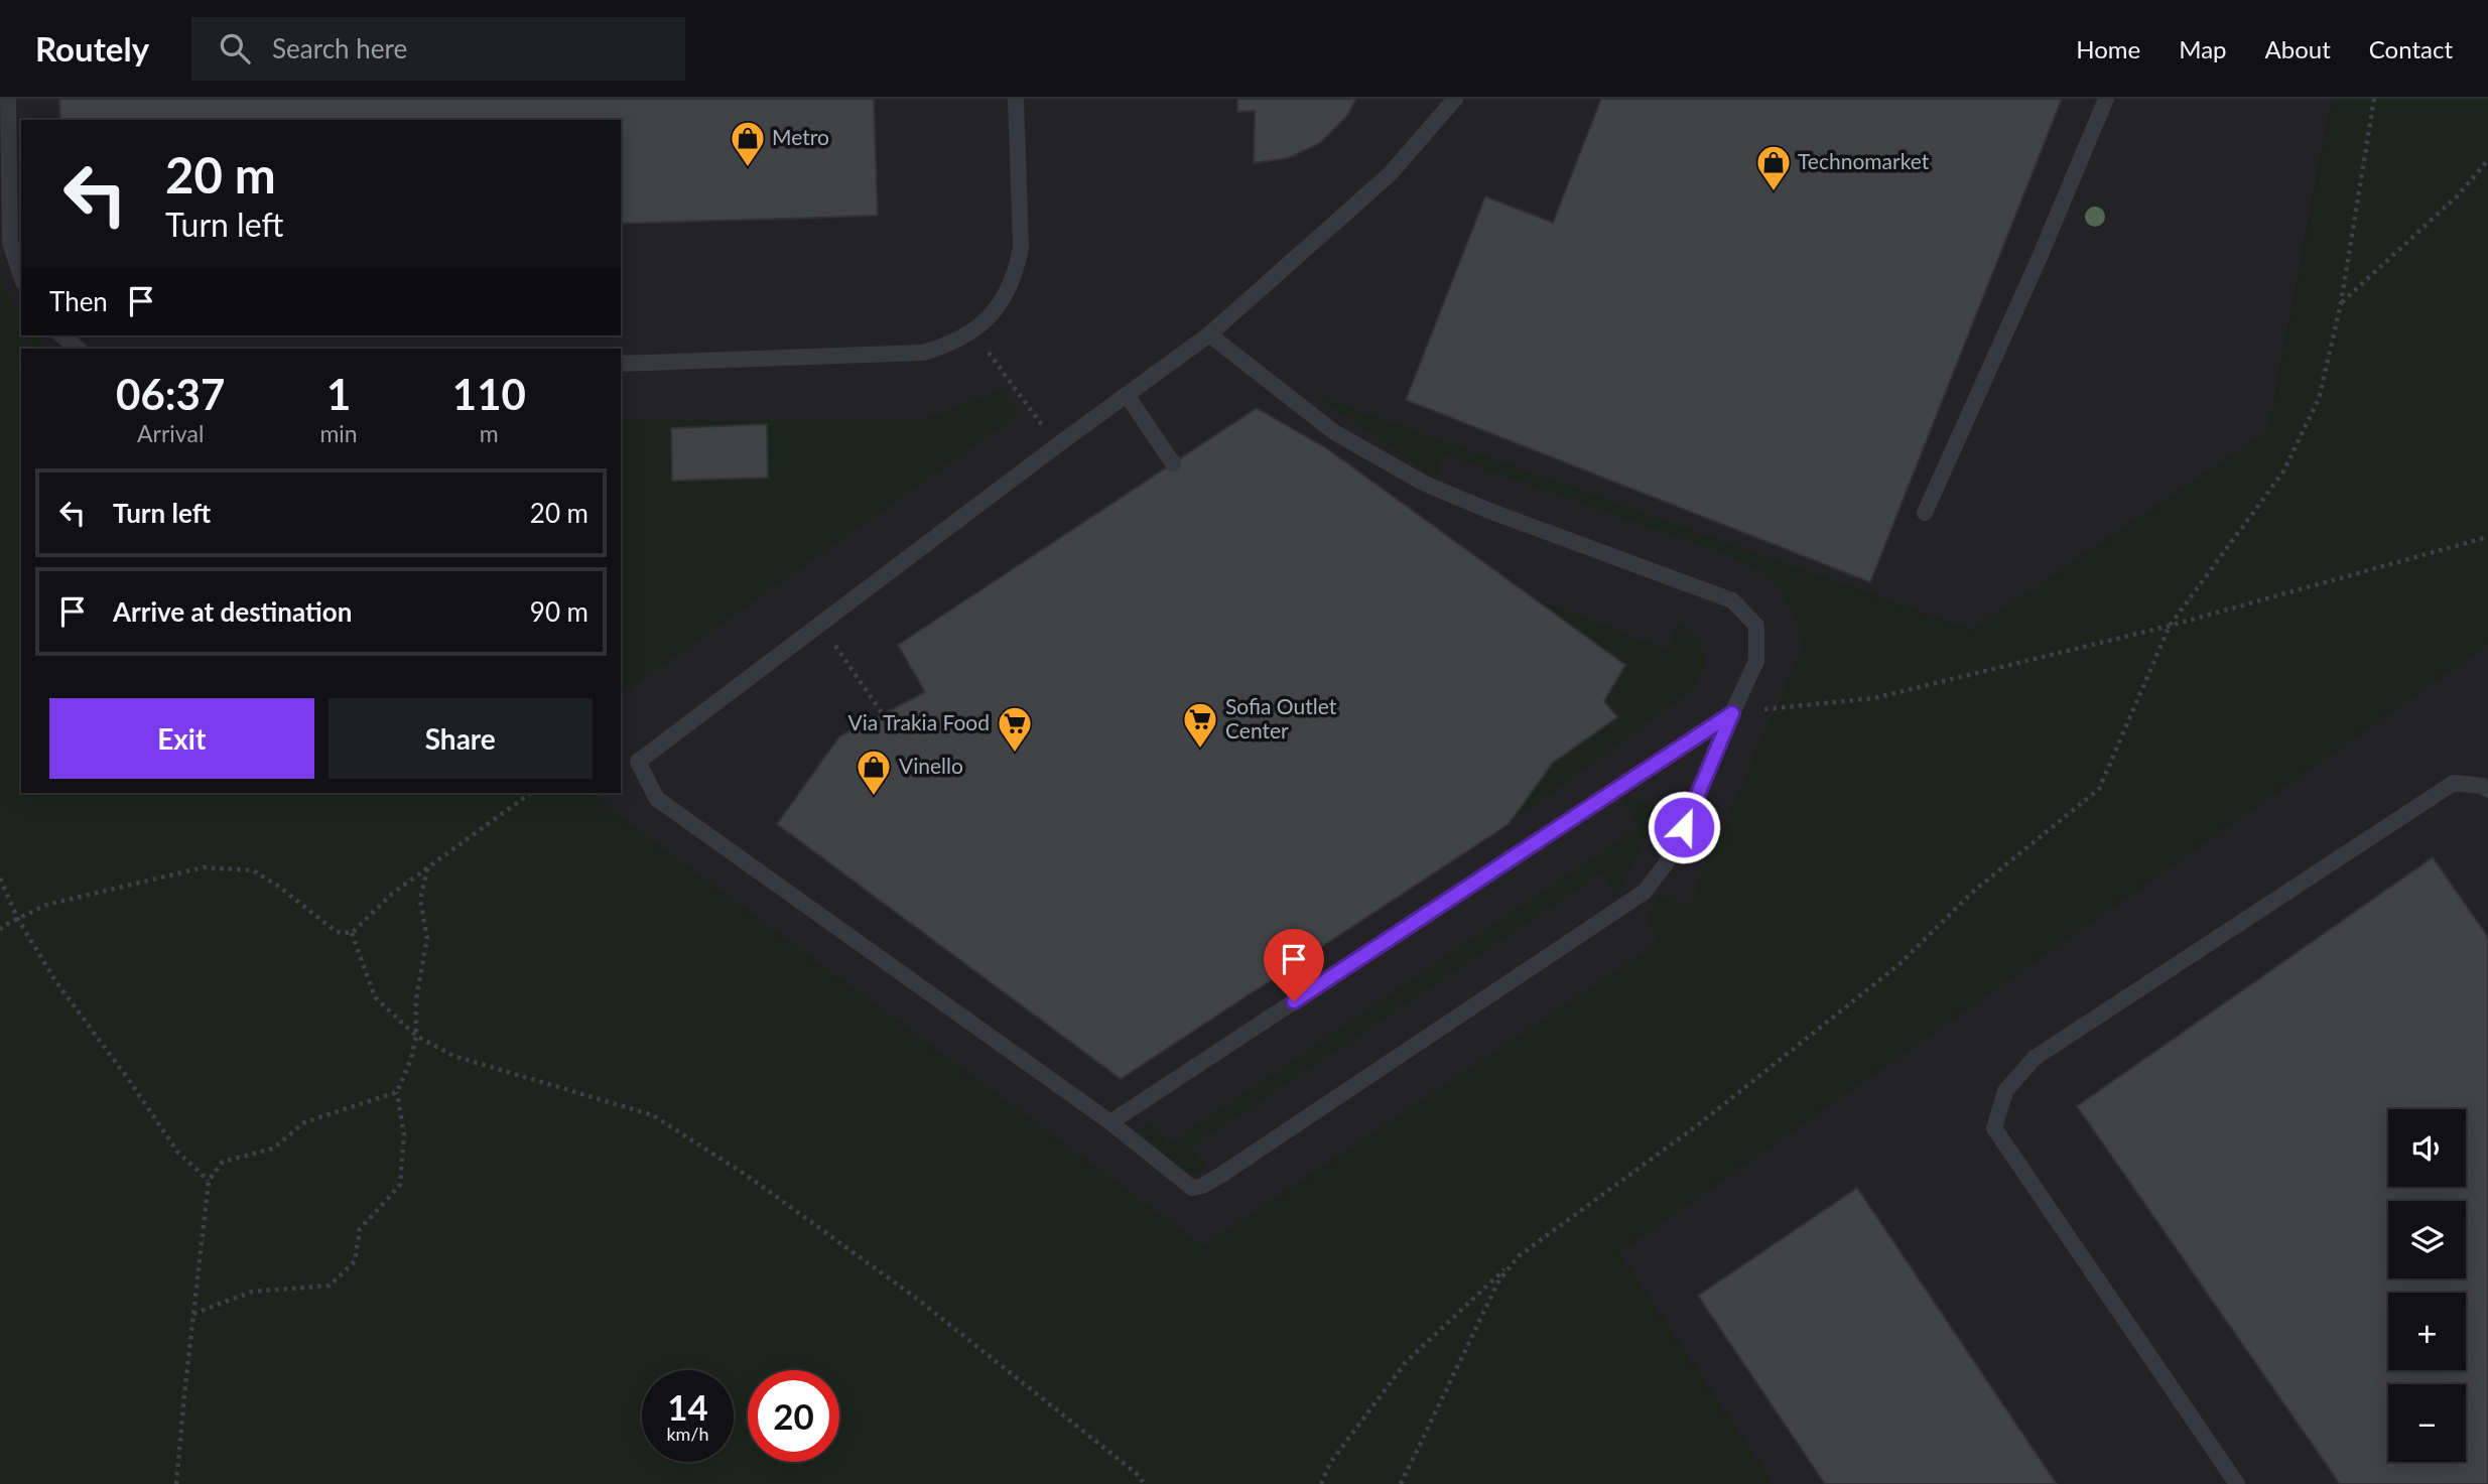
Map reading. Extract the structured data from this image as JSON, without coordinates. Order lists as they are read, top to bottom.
{
  "places": {
    "shop": ["Metro", "Technomarket", "Vinello"],
    "supermarket": ["Sofia Outlet Center", "Via Trakia Food"]
  },
  "page": {
    "header": "Routely",
    "search": "Search here",
    "nav": [
      "Home",
      "Map",
      "About",
      "Contact"
    ],
    "turn": ["20 m", "Turn left"],
    "then": "Then",
    "eta": [
      "06:37",
      "Arrival",
      "1",
      "min",
      "110",
      "m"
    ],
    "list": [
      {
        "name": "Turn left",
        "value": "20 m"
      },
      {
        "name": "Arrive at destination",
        "value": "90 m"
      }
    ],
    "buttons": ["Exit", "Share"],
    "map_buttons": ["+", "−"],
    "speed": "14 km/h",
    "limit": "20"
  }
}
